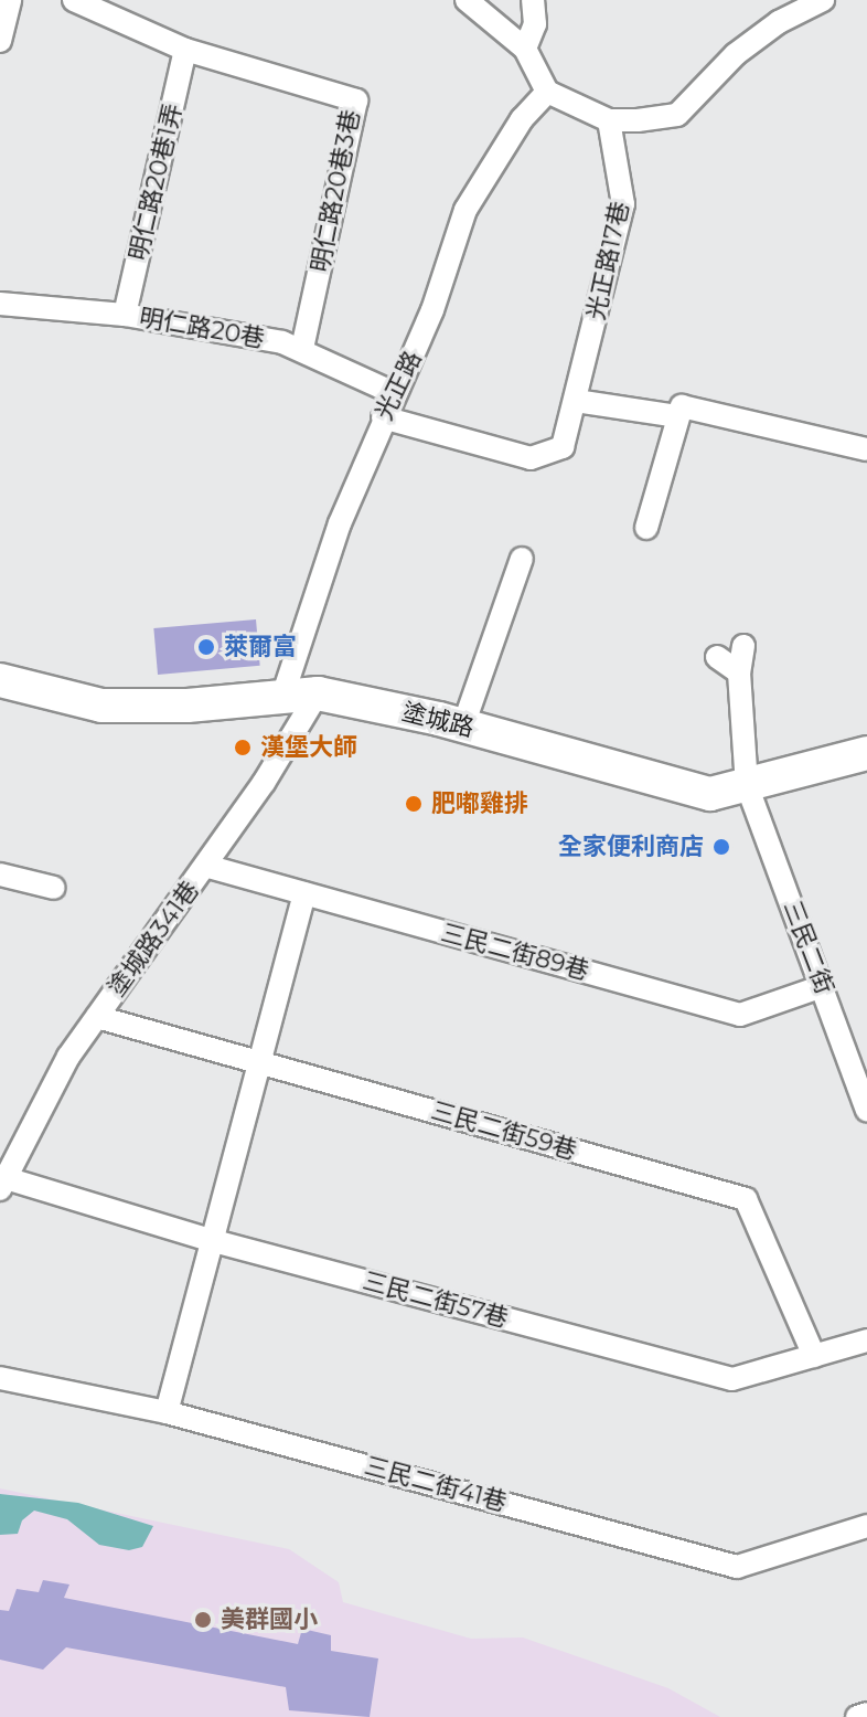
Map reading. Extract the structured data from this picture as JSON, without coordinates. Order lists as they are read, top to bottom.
{
  "streets": {
    "street": [
      "明仁路20巷1弄",
      "明仁路20巷3巷",
      "光正路17巷",
      "明仁路20巷",
      "光正路",
      "塗城路",
      "塗城路341巷",
      "三民二街",
      "三民二街89巷",
      "三民二街59巷",
      "三民二街57巷",
      "三民二街41巷"
    ]
  },
  "crossings": [
    ["明仁路20巷1弄", "明仁路20巷3巷"],
    ["明仁路20巷1弄", "明仁路20巷"],
    ["明仁路20巷3巷", "明仁路20巷"],
    ["光正路17巷", "光正路"],
    ["明仁路20巷", "光正路"],
    ["光正路", "塗城路"],
    ["塗城路", "塗城路341巷"],
    ["塗城路", "三民二街"],
    ["塗城路341巷", "三民二街89巷"],
    ["塗城路341巷", "三民二街59巷"],
    ["塗城路341巷", "三民二街57巷"],
    ["三民二街", "三民二街89巷"],
    ["三民二街59巷", "三民二街57巷"]
  ],
  "places": [
    "萊爾富",
    "漢堡大師",
    "肥嘟雞排",
    "全家便利商店",
    "美群國小"
  ]
}
